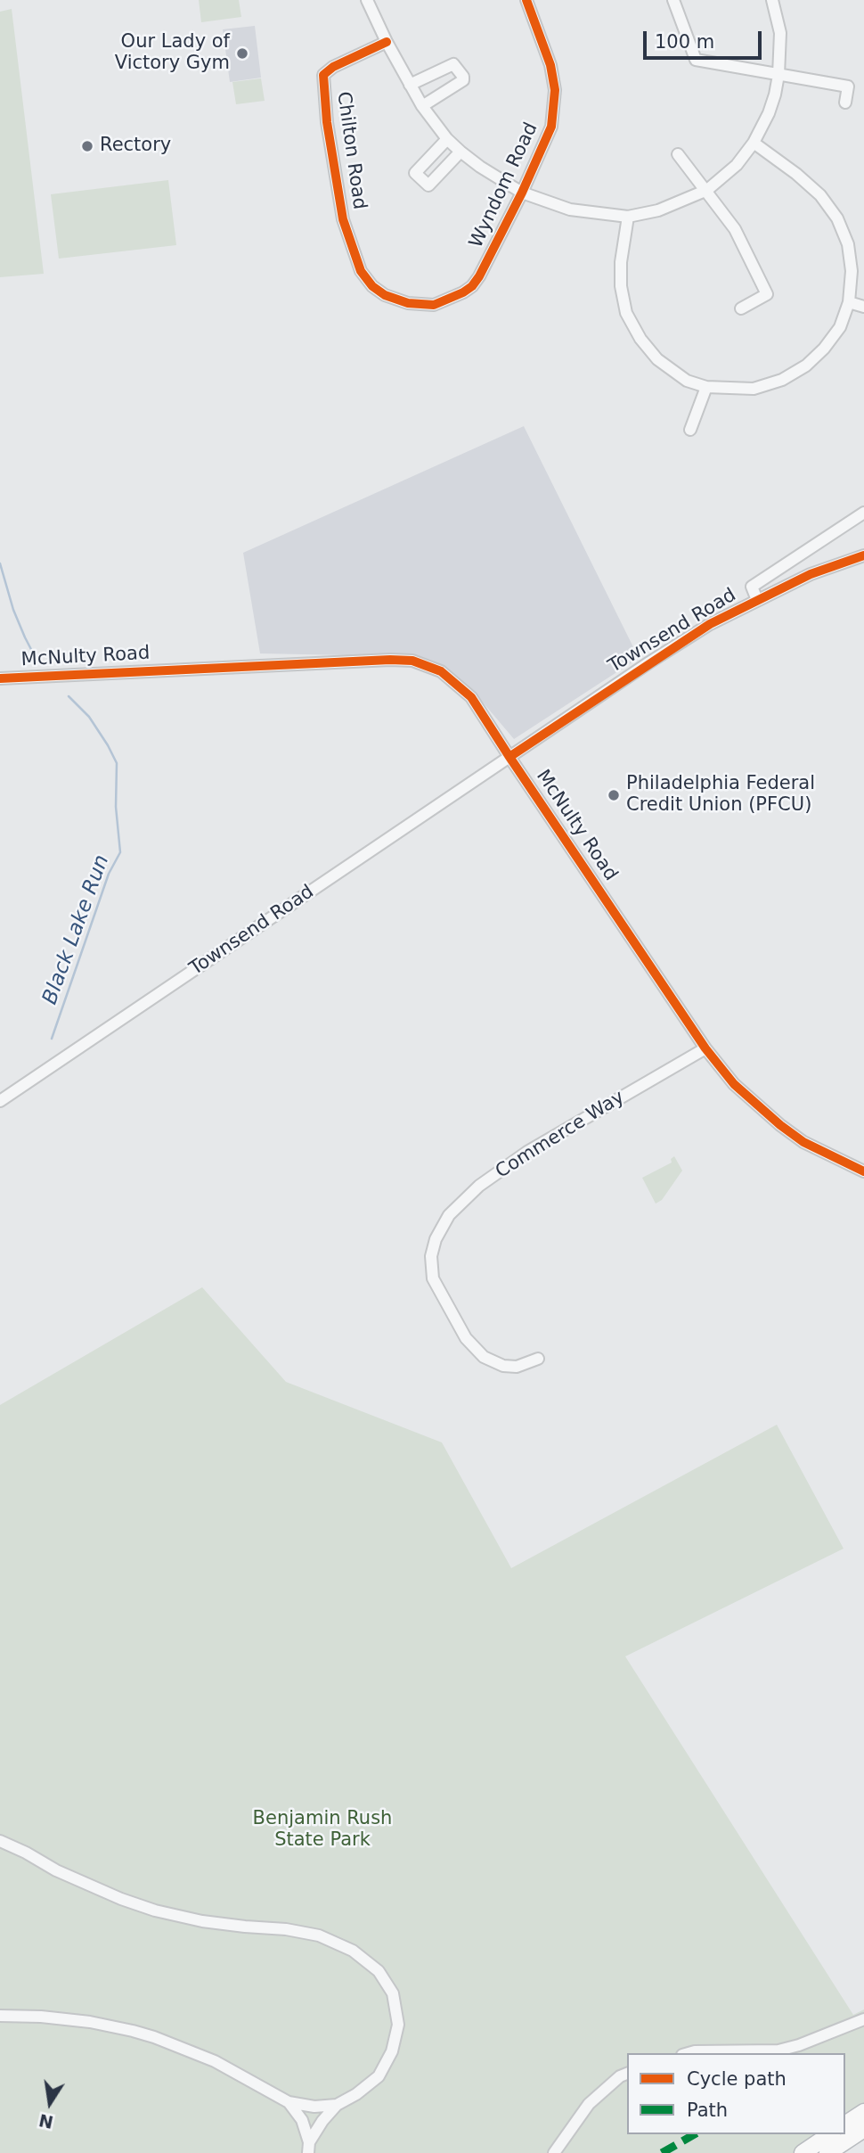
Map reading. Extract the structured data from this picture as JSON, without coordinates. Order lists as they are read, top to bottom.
{
  "streets": {
    "street": [
      "Chilton Road",
      "Wyndom Road",
      "Townsend Road",
      "McNulty Road",
      "Commerce Way"
    ]
  },
  "crossings": [
    ["Chilton Road", "Wyndom Road"],
    ["Townsend Road", "McNulty Road"],
    ["McNulty Road", "Commerce Way"]
  ],
  "water": ["Black Lake Run"],
  "parks": ["Benjamin Rush State Park"],
  "places": ["Our Lady of Victory Gym", "Rectory", "Philadelphia Federal Credit Union (PFCU)"],
  "legend": ["Cycle path", "Path"],
  "scale_bar": "100 m",
  "north": "bottom"
}
